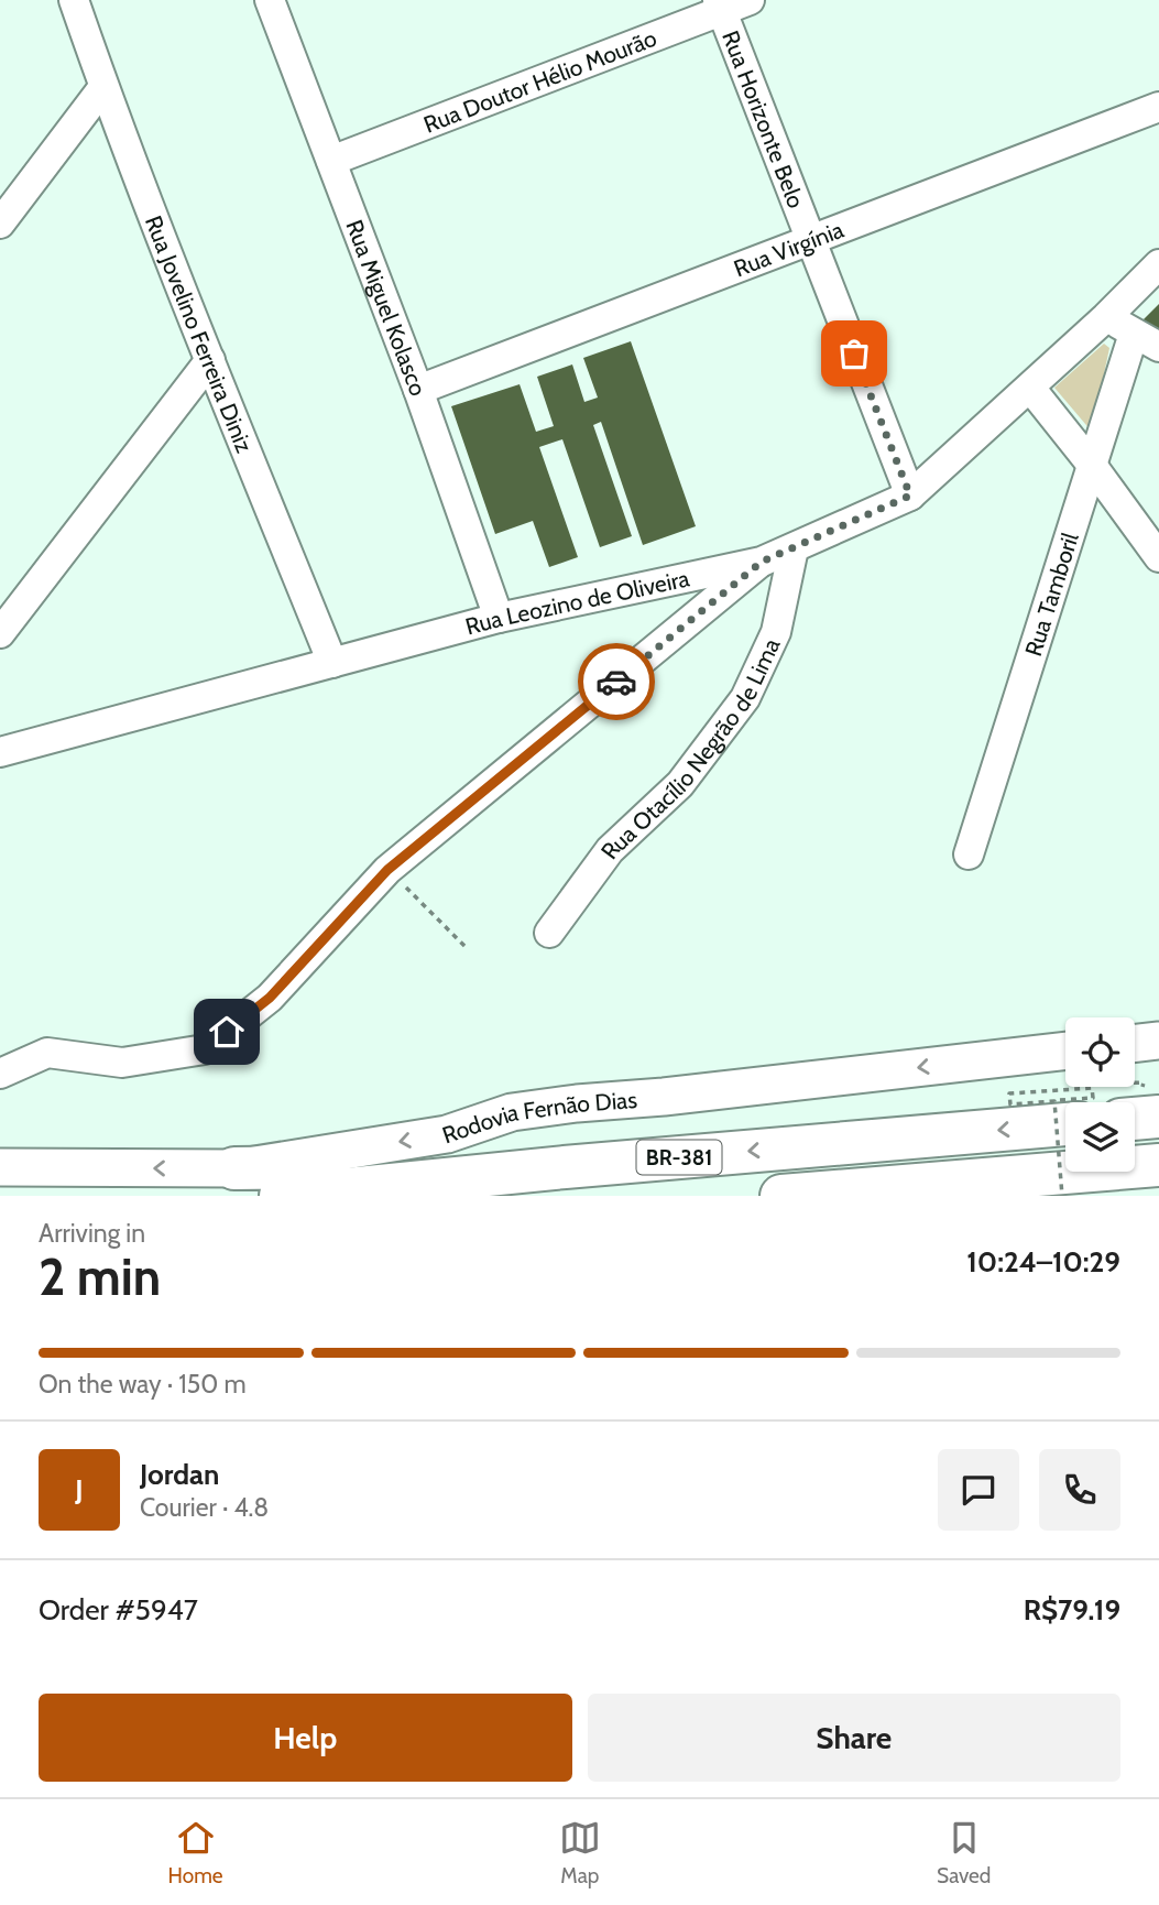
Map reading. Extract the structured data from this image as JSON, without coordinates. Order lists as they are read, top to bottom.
{
  "streets": {
    "highway": ["Rodovia Fernão Dias", "BR-381"],
    "street": [
      "Rua Doutor Hélio Mourão",
      "Rua Horizonte Belo",
      "Rua Virgínia",
      "Rua Miguel Kolasco",
      "Rua Jovelino Ferreira Diniz",
      "Rua Tamboril",
      "Rua Leozino de Oliveira",
      "Rua Otacílio Negrão de Lima"
    ]
  },
  "crossings": [
    ["Rua Doutor Hélio Mourão", "Rua Horizonte Belo"],
    ["Rua Doutor Hélio Mourão", "Rua Miguel Kolasco"],
    ["Rua Horizonte Belo", "Rua Virgínia"],
    ["Rua Horizonte Belo", "Rua Leozino de Oliveira"],
    ["Rua Virgínia", "Rua Miguel Kolasco"],
    ["Rua Miguel Kolasco", "Rua Leozino de Oliveira"],
    ["Rua Jovelino Ferreira Diniz", "Rua Leozino de Oliveira"],
    ["Rua Leozino de Oliveira", "Rua Otacílio Negrão de Lima"]
  ],
  "one_way": ["Rodovia Fernão Dias"],
  "page": {
    "heading": ["2 min", "Arriving in", "10:24–10:29"],
    "panel": [
      "Jordan",
      "Courier · 4.8",
      "Order #5947",
      "R$79.19"
    ],
    "bar": "On the way · 150 m",
    "round": "J",
    "buttons": ["Help", "Share"],
    "tabs": ["Home", "Map", "Saved"]
  }
}
